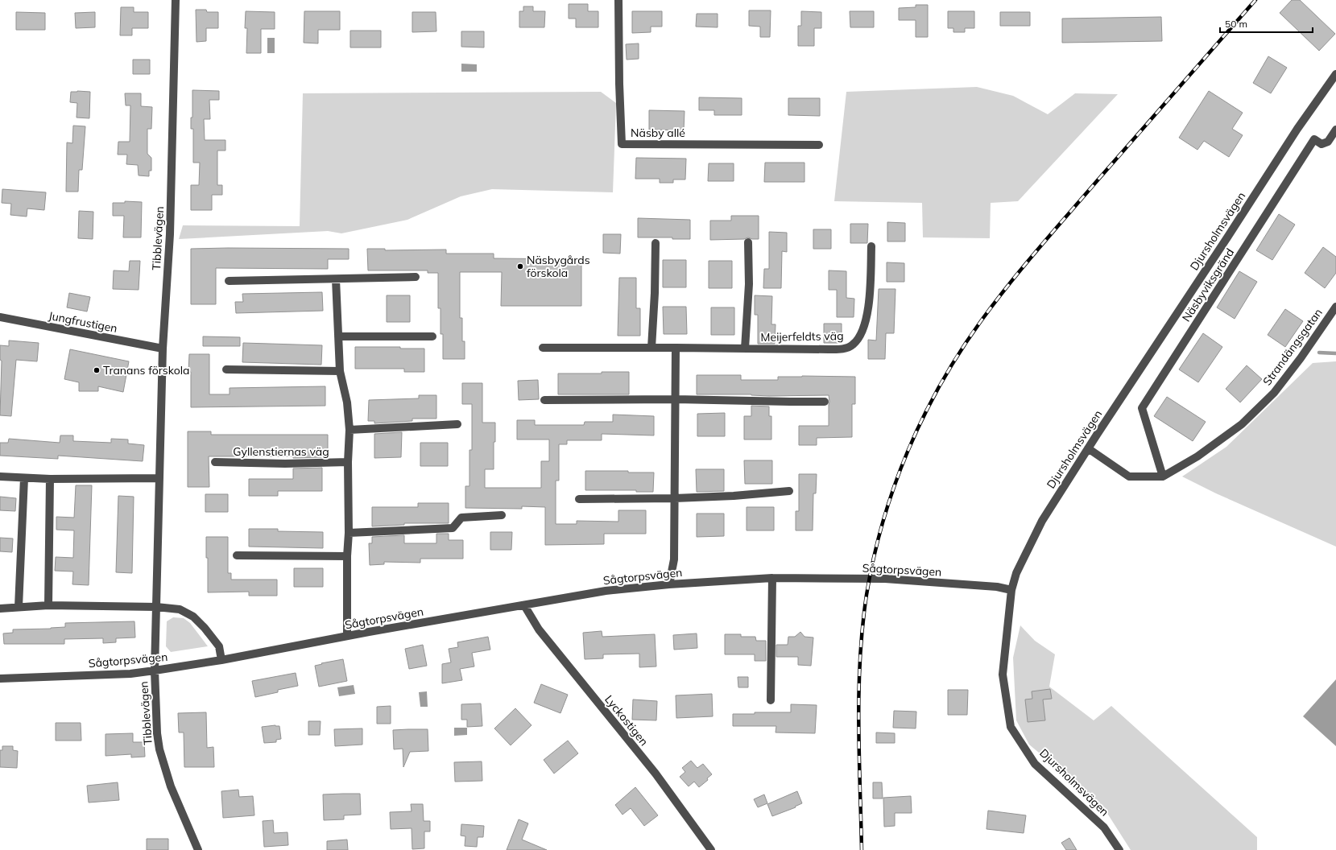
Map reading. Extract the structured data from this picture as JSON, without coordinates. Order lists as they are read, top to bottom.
{
  "streets": {
    "street": [
      "Näsby allé",
      "Djursholmsvägen",
      "Tibblevägen",
      "Näsbyviksgränd",
      "Jungfrustigen",
      "Meijerfeldts väg",
      "Strandängsgatan",
      "Gyllenstiernas väg",
      "Sågtorpsvägen",
      "Lyckostigen"
    ]
  },
  "crossings": [
    ["Djursholmsvägen", "Strandängsgatan"],
    ["Djursholmsvägen", "Sågtorpsvägen"],
    ["Tibblevägen", "Jungfrustigen"],
    ["Tibblevägen", "Sågtorpsvägen"],
    ["Näsbyviksgränd", "Strandängsgatan"],
    ["Sågtorpsvägen", "Lyckostigen"]
  ],
  "places": ["Näsbygårds förskola", "Tranans förskola"],
  "scale_bar": "50 m"
}
